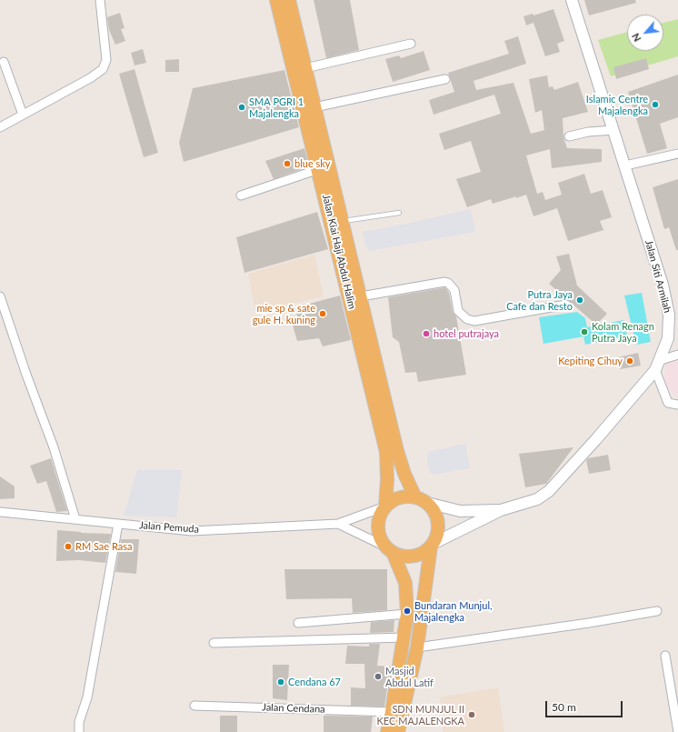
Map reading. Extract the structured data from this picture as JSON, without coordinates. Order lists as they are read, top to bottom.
{
  "streets": {
    "main road": ["Jalan Kiai Haji Abdul Halim", "Jalan Siti Armilah"],
    "street": ["Jalan Pemuda", "Jalan Cendana"]
  },
  "places": [
    "Islamic Centre Majalengka",
    "SMA PGRI 1 Majalengka",
    "blue sky",
    "Putra Jaya Cafe dan Resto",
    "mie sp & sate gule H. kuning",
    "Kolam Renagn Putra Jaya",
    "hotel putrajaya",
    "Kepiting Cihuy",
    "RM Sae Rasa",
    "Bundaran Munjul, Majalengka",
    "Masjid Abdul Latif",
    "Cendana 67",
    "SDN MUNJUL II KEC MAJALENGKA"
  ],
  "scale_bar": "50 m",
  "north": "bottom left"
}
